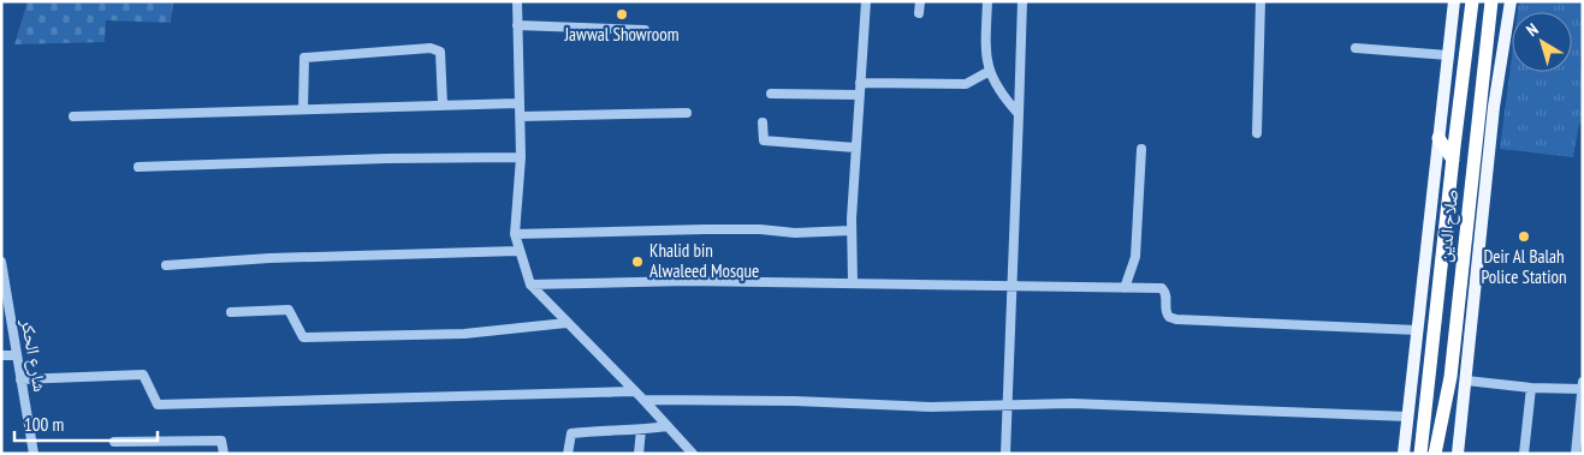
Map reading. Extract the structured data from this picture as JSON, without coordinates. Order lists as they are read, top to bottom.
{
  "streets": {
    "highway": ["صلاح الدين"],
    "street": ["شارع الحكر"]
  },
  "places": ["Jawwal Showroom", "Deir Al Balah Police Station", "Khalid bin Alwaleed Mosque"],
  "scale_bar": "100 m",
  "north": "top left"
}
